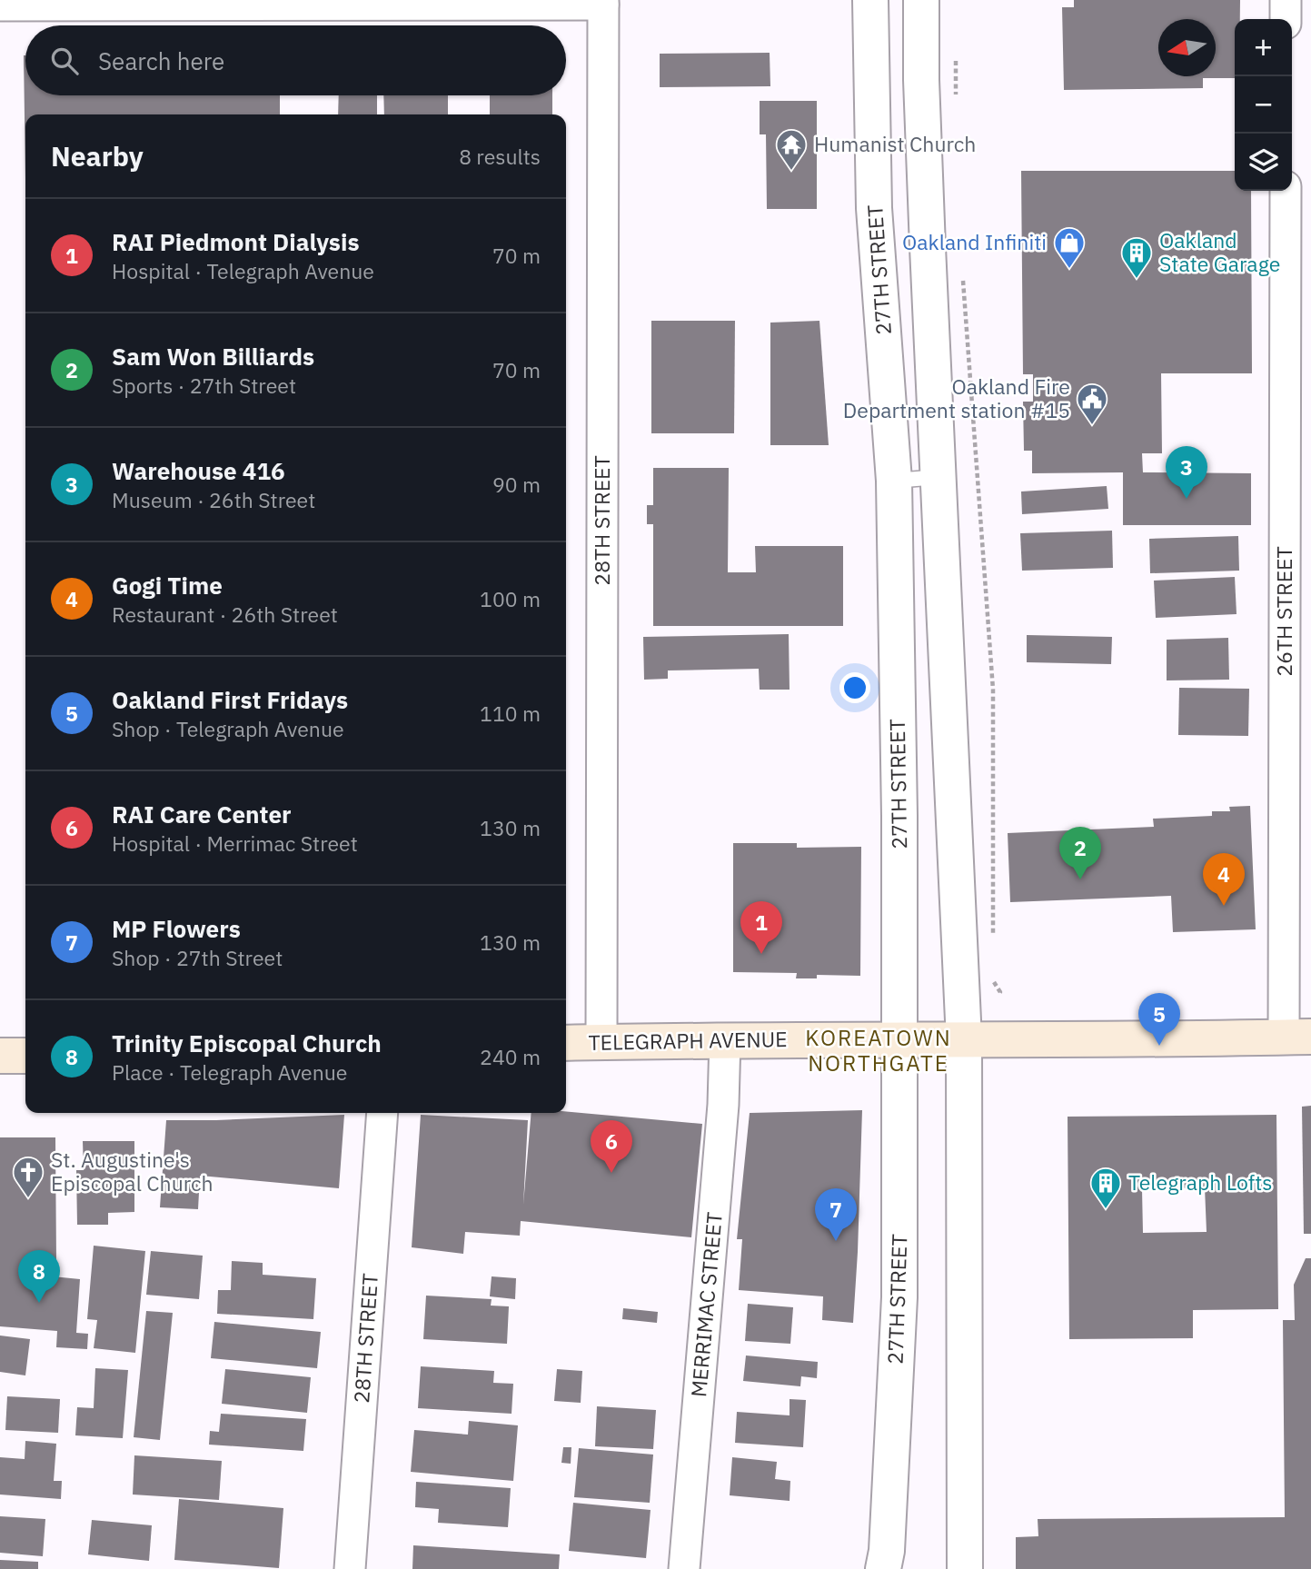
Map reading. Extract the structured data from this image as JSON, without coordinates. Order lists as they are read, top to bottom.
{
  "streets": {
    "main road": ["TELEGRAPH AVENUE"],
    "street": [
      "27TH STREET",
      "28TH STREET",
      "26TH STREET",
      "MERRIMAC STREET"
    ]
  },
  "crossings": [
    ["27TH STREET", "TELEGRAPH AVENUE"],
    ["28TH STREET", "TELEGRAPH AVENUE"],
    ["26TH STREET", "TELEGRAPH AVENUE"],
    ["TELEGRAPH AVENUE", "MERRIMAC STREET"]
  ],
  "districts": ["KOREATOWN NORTHGATE"],
  "places": {
    "temple": ["Humanist Church"],
    "shop": ["Oakland Infiniti"],
    "building": ["Oakland State Garage", "Telegraph Lofts"],
    "public building": ["Oakland Fire Department station #15"],
    "church": ["St. Augustine's Episcopal Church"]
  },
  "north": "left",
  "page": {
    "map_buttons": ["+", "−"],
    "search": "Search here",
    "heading": ["Nearby", "8 results"],
    "list": [
      {
        "mark": "1",
        "name": "RAI Piedmont Dialysis",
        "note": "Hospital · Telegraph Avenue",
        "value": "70 m"
      },
      {
        "mark": "2",
        "name": "Sam Won Billiards",
        "note": "Sports · 27th Street",
        "value": "70 m"
      },
      {
        "mark": "3",
        "name": "Warehouse 416",
        "note": "Museum · 26th Street",
        "value": "90 m"
      },
      {
        "mark": "4",
        "name": "Gogi Time",
        "note": "Restaurant · 26th Street",
        "value": "100 m"
      },
      {
        "mark": "5",
        "name": "Oakland First Fridays",
        "note": "Shop · Telegraph Avenue",
        "value": "110 m"
      },
      {
        "mark": "6",
        "name": "RAI Care Center",
        "note": "Hospital · Merrimac Street",
        "value": "130 m"
      },
      {
        "mark": "7",
        "name": "MP Flowers",
        "note": "Shop · 27th Street",
        "value": "130 m"
      },
      {
        "mark": "8",
        "name": "Trinity Episcopal Church",
        "note": "Place · Telegraph Avenue",
        "value": "240 m"
      }
    ],
    "pins": [
      "3",
      "2",
      "4",
      "1",
      "5",
      "6",
      "7",
      "8"
    ]
  }
}
